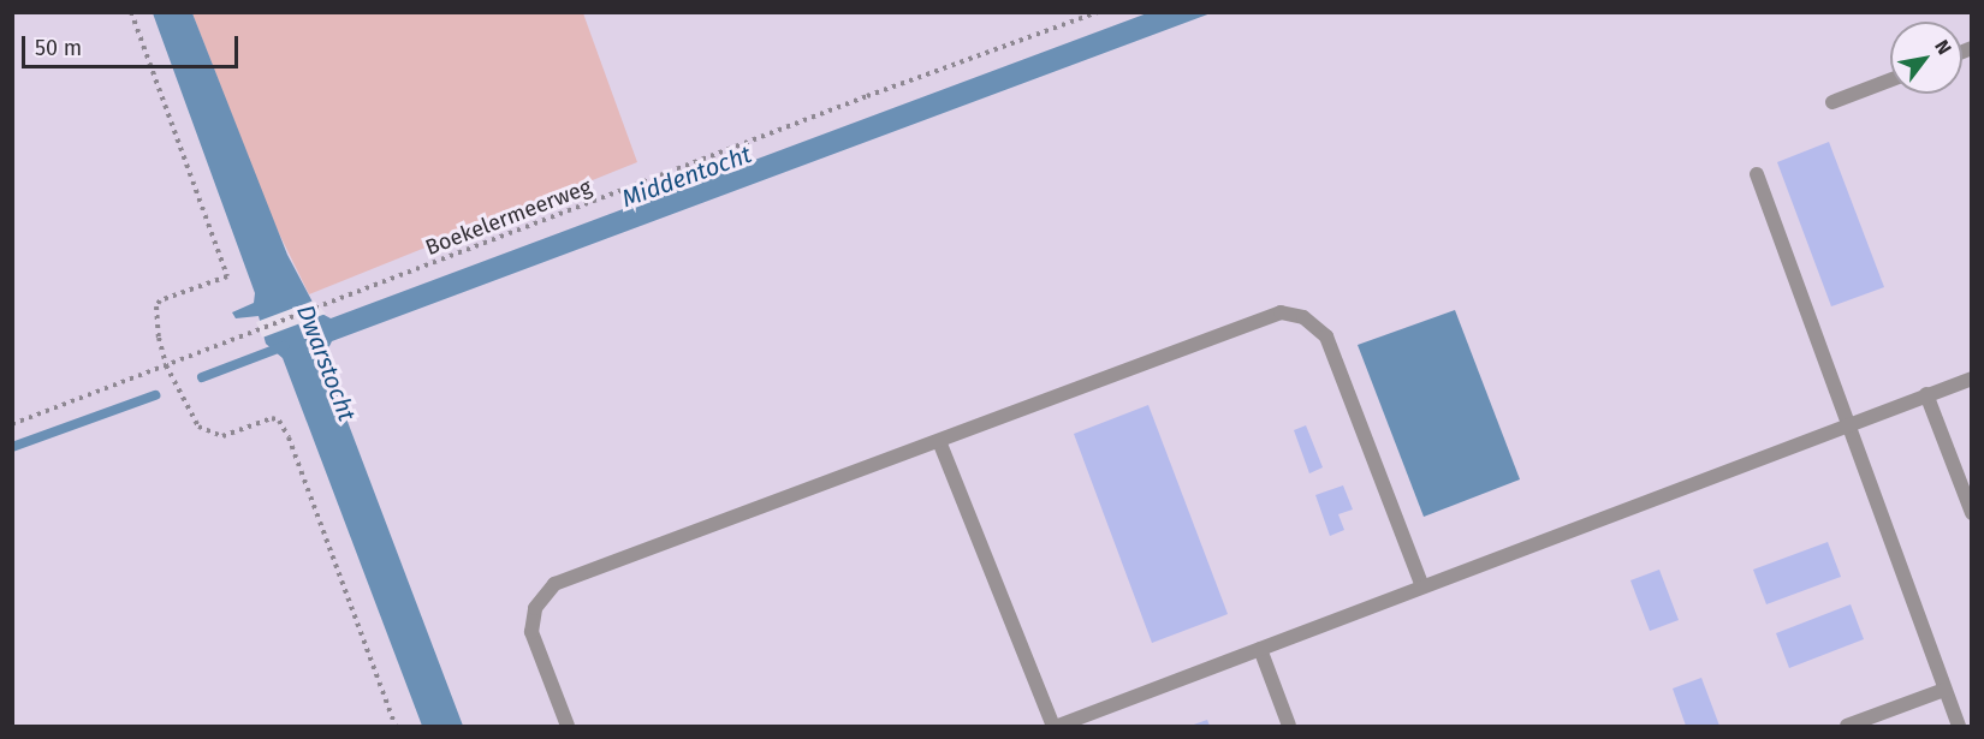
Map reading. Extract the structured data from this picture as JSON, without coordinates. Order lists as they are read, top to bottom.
{
  "streets": {
    "path": ["Boekelermeerweg"]
  },
  "water": ["Middentocht", "Dwarstocht"],
  "scale_bar": "50 m",
  "north": "top right"
}
